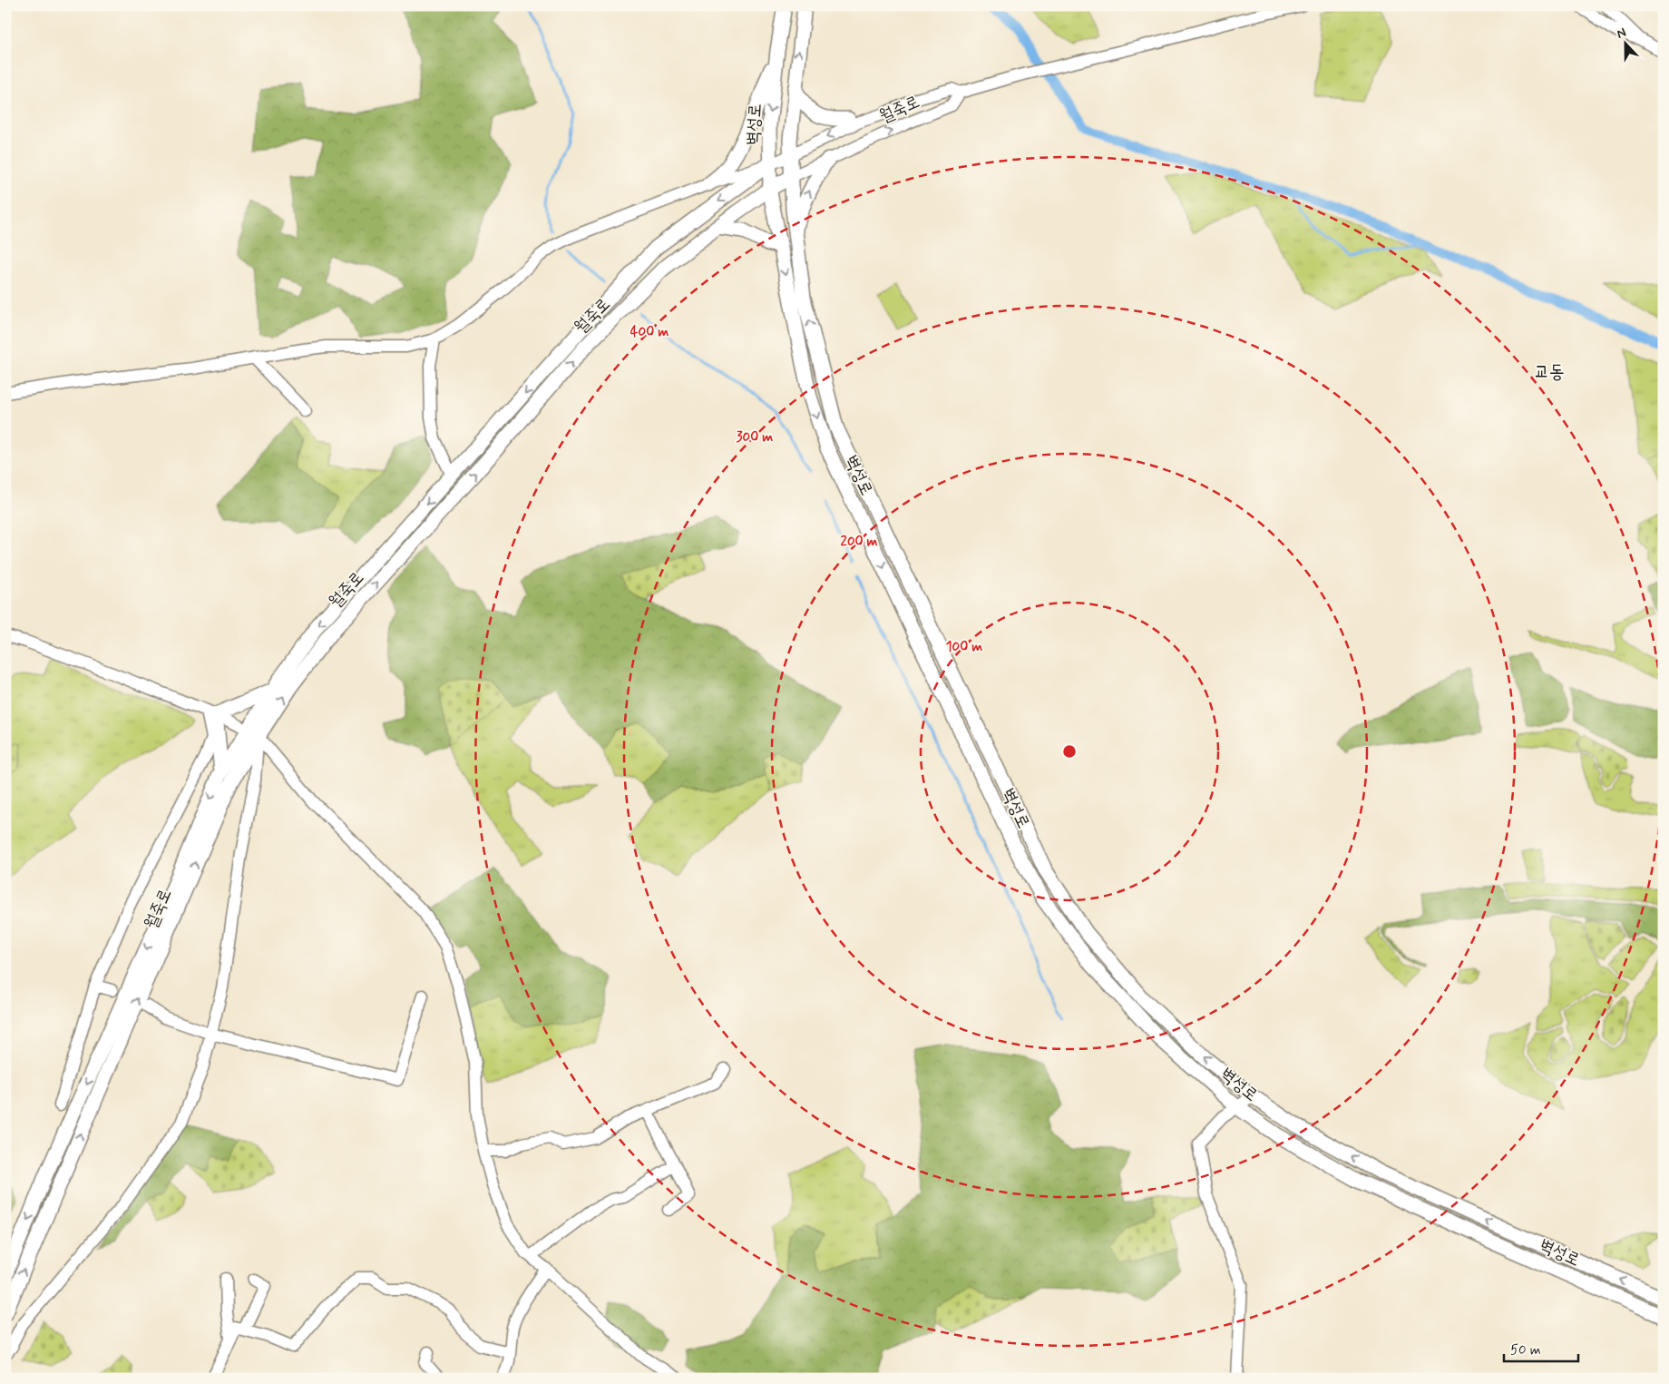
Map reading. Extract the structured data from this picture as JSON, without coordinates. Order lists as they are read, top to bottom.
{
  "streets": {
    "main road": ["월죽로", "벽성로"]
  },
  "crossings": [
    ["월죽로", "벽성로"]
  ],
  "districts": ["교동"],
  "scale_bar": "50 m",
  "north": "top",
  "rings": [
    "400 m",
    "300 m",
    "200 m",
    "100 m"
  ]
}
